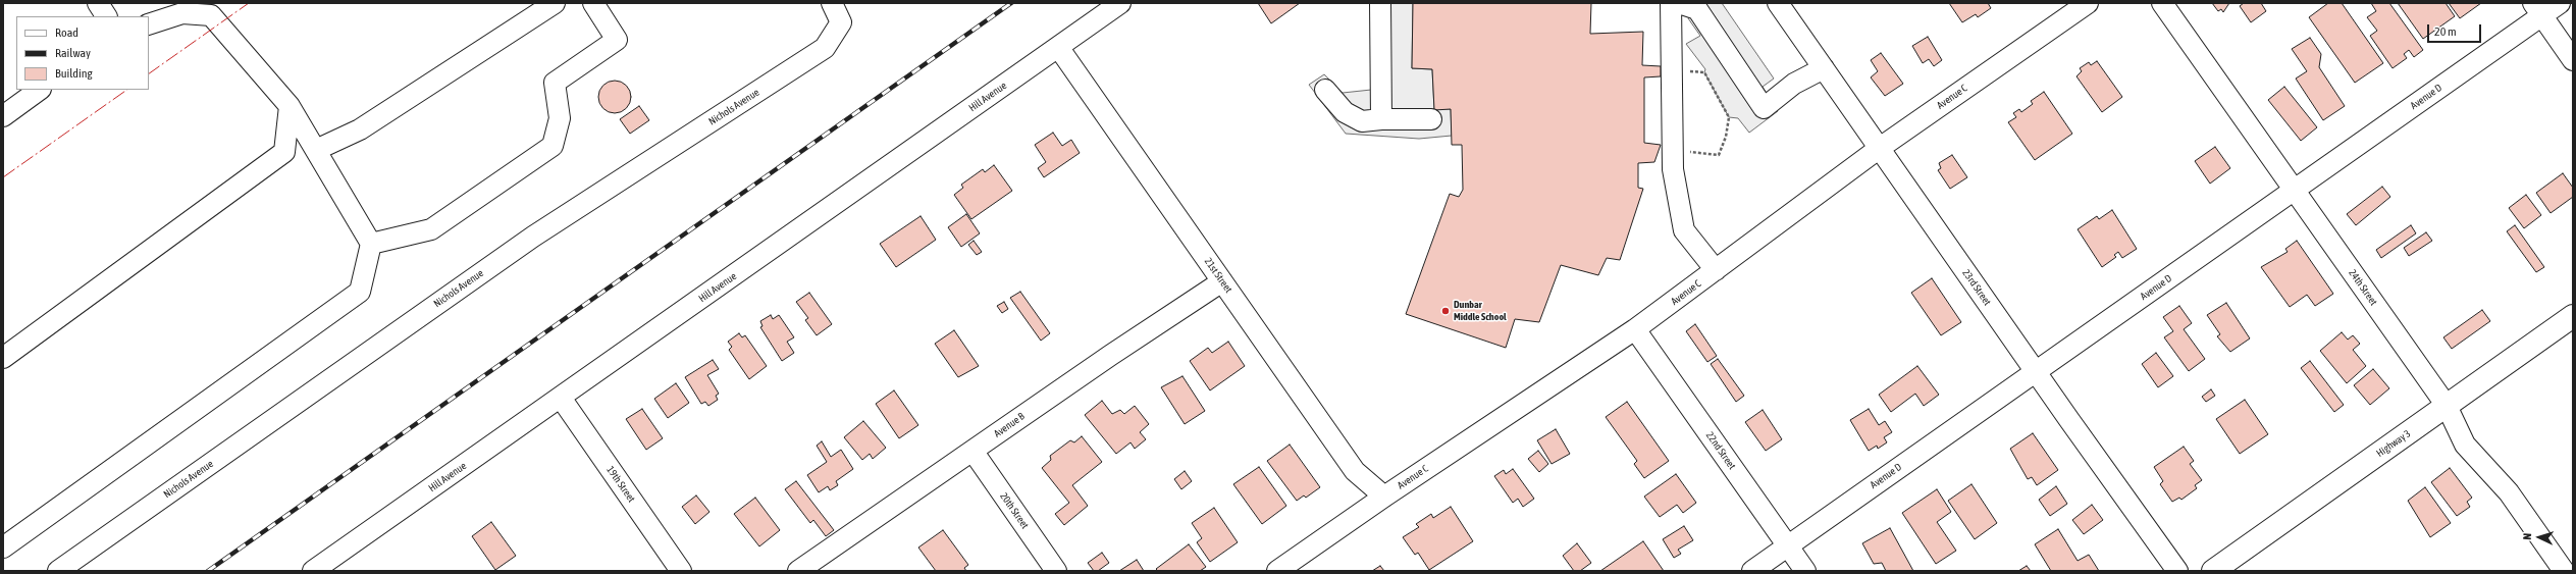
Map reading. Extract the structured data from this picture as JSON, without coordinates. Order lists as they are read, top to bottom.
{
  "streets": {
    "main road": ["Highway 3"],
    "street": [
      "Hill Avenue",
      "Avenue C",
      "Avenue D",
      "Nichols Avenue",
      "21st Street",
      "23rd Street",
      "24th Street",
      "Avenue B",
      "22nd Street",
      "19th Street",
      "20th Street"
    ]
  },
  "crossings": [
    ["Hill Avenue", "21st Street"],
    ["Hill Avenue", "19th Street"],
    ["Avenue C", "21st Street"],
    ["Avenue C", "23rd Street"],
    ["Avenue C", "22nd Street"],
    ["Avenue D", "23rd Street"],
    ["Avenue D", "24th Street"],
    ["Avenue D", "22nd Street"],
    ["21st Street", "Avenue B"],
    ["24th Street", "Highway 3"],
    ["Avenue B", "20th Street"]
  ],
  "places": ["Dunbar Middle School"],
  "legend": ["Road", "Railway", "Building"],
  "scale_bar": "20 m",
  "north": "left"
}
